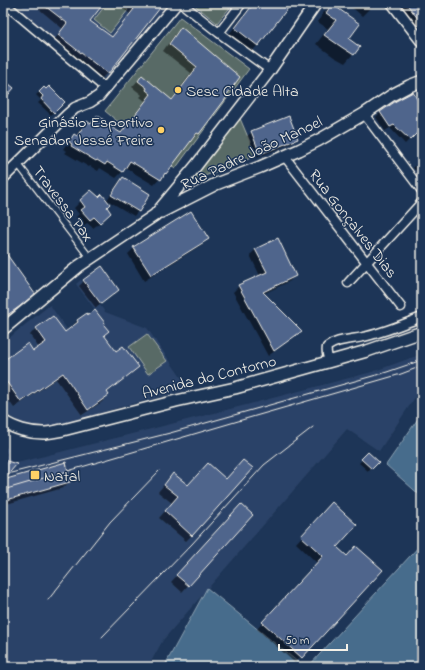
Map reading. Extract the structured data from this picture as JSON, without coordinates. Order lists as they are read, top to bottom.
{
  "streets": {
    "main road": ["Rua Padre João Manoel", "Avenida do Contorno"],
    "street": ["Travessa Pax", "Rua Gonçalves Dias"]
  },
  "crossings": [
    ["Rua Padre João Manoel", "Rua Gonçalves Dias"]
  ],
  "places": {
    "other": ["Sesc Cidade Alta", "Ginásio Esportivo Senador Jessé Freire"],
    "transit": ["Natal"]
  },
  "scale_bar": "50 m"
}
